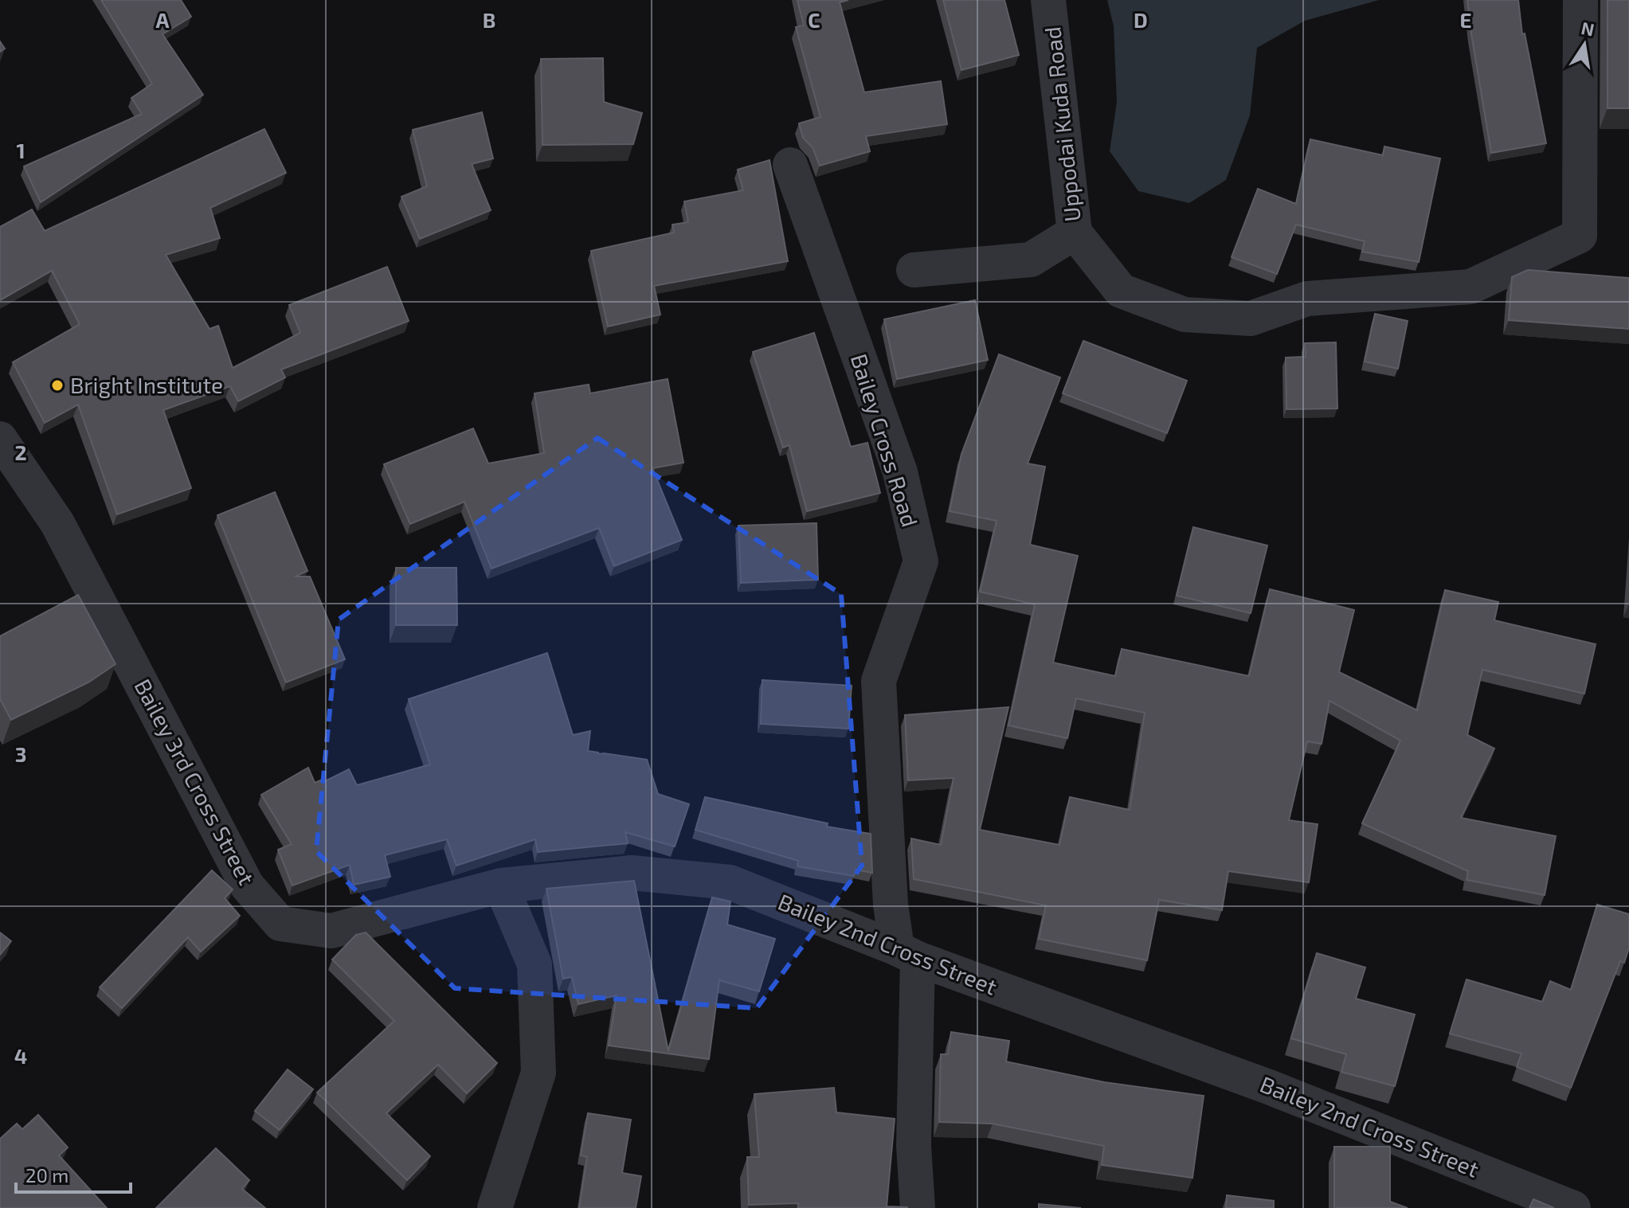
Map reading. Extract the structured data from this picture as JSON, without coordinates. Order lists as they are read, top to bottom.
{
  "streets": {
    "street": [
      "Uppodai Kuda Road",
      "Bailey Cross Road",
      "Bailey 3rd Cross Street",
      "Bailey 2nd Cross Street"
    ]
  },
  "crossings": [
    ["Bailey Cross Road", "Bailey 2nd Cross Street"],
    ["Bailey 3rd Cross Street", "Bailey 2nd Cross Street"]
  ],
  "places": ["Bright Institute"],
  "scale_bar": "20 m",
  "north": "top",
  "grid": {
    "columns": [
      "A",
      "B",
      "C",
      "D",
      "E"
    ],
    "rows": [
      "1",
      "2",
      "3",
      "4"
    ]
  }
}
